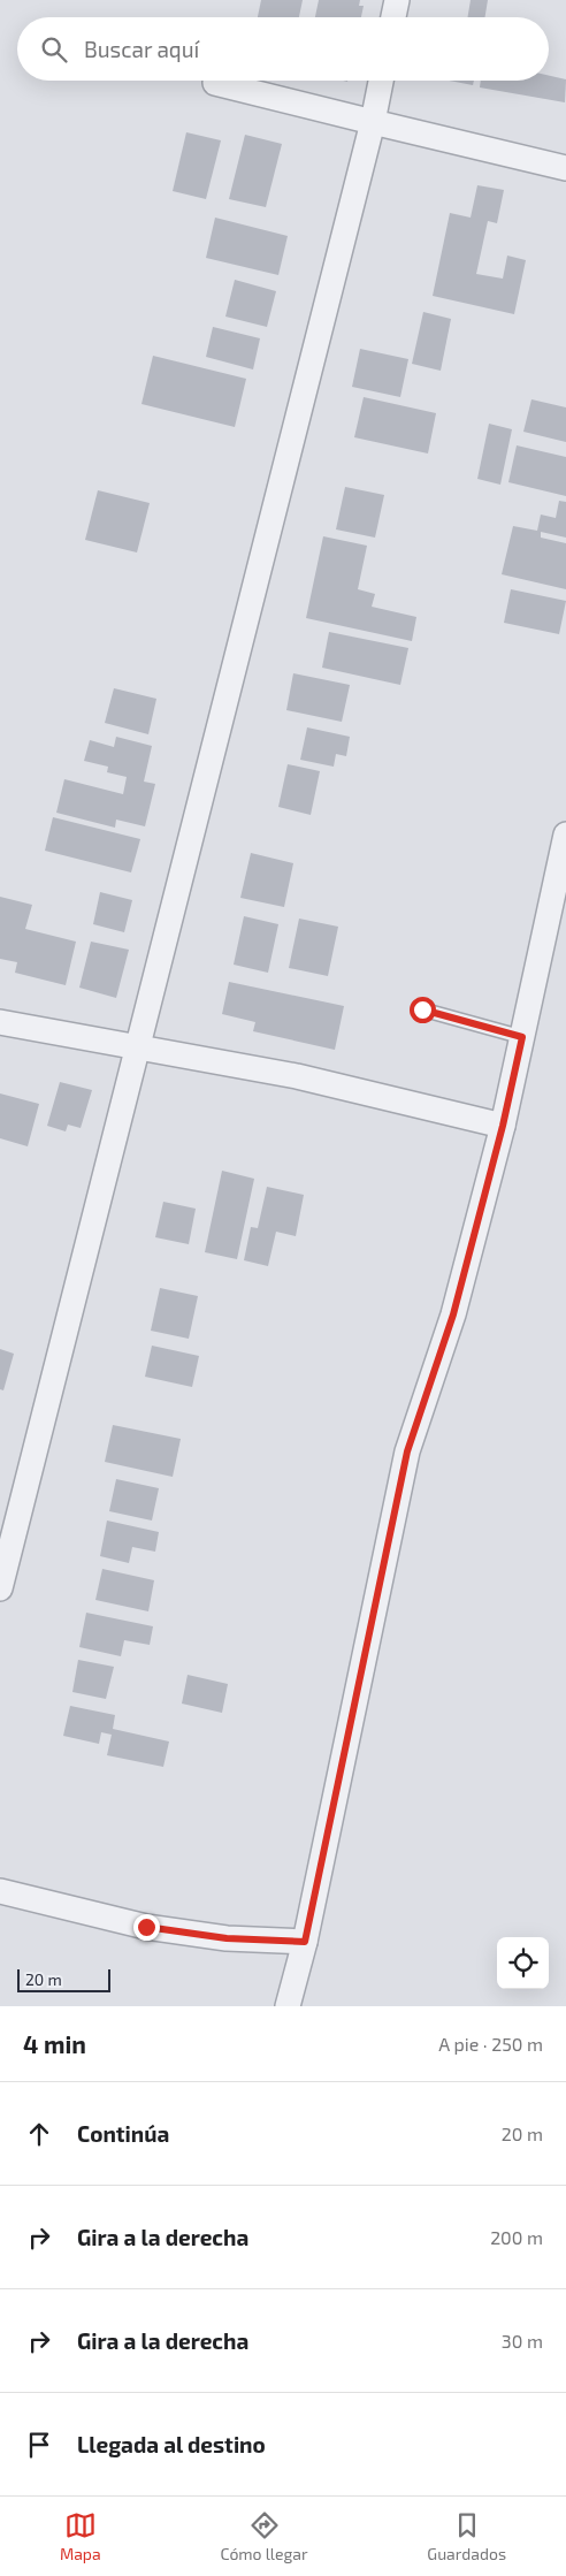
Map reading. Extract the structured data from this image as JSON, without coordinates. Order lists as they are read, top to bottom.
{
  "scale_bar": "20 m",
  "page": {
    "search": "Buscar aquí",
    "scale": "20 m",
    "heading": ["4 min", "A pie · 250 m"],
    "list": [
      ["Continúa", "20 m"],
      ["Gira a la derecha", "200 m"],
      ["Gira a la derecha", "30 m"],
      "Llegada al destino"
    ],
    "nav": ["Mapa", "Cómo llegar", "Guardados"]
  }
}
